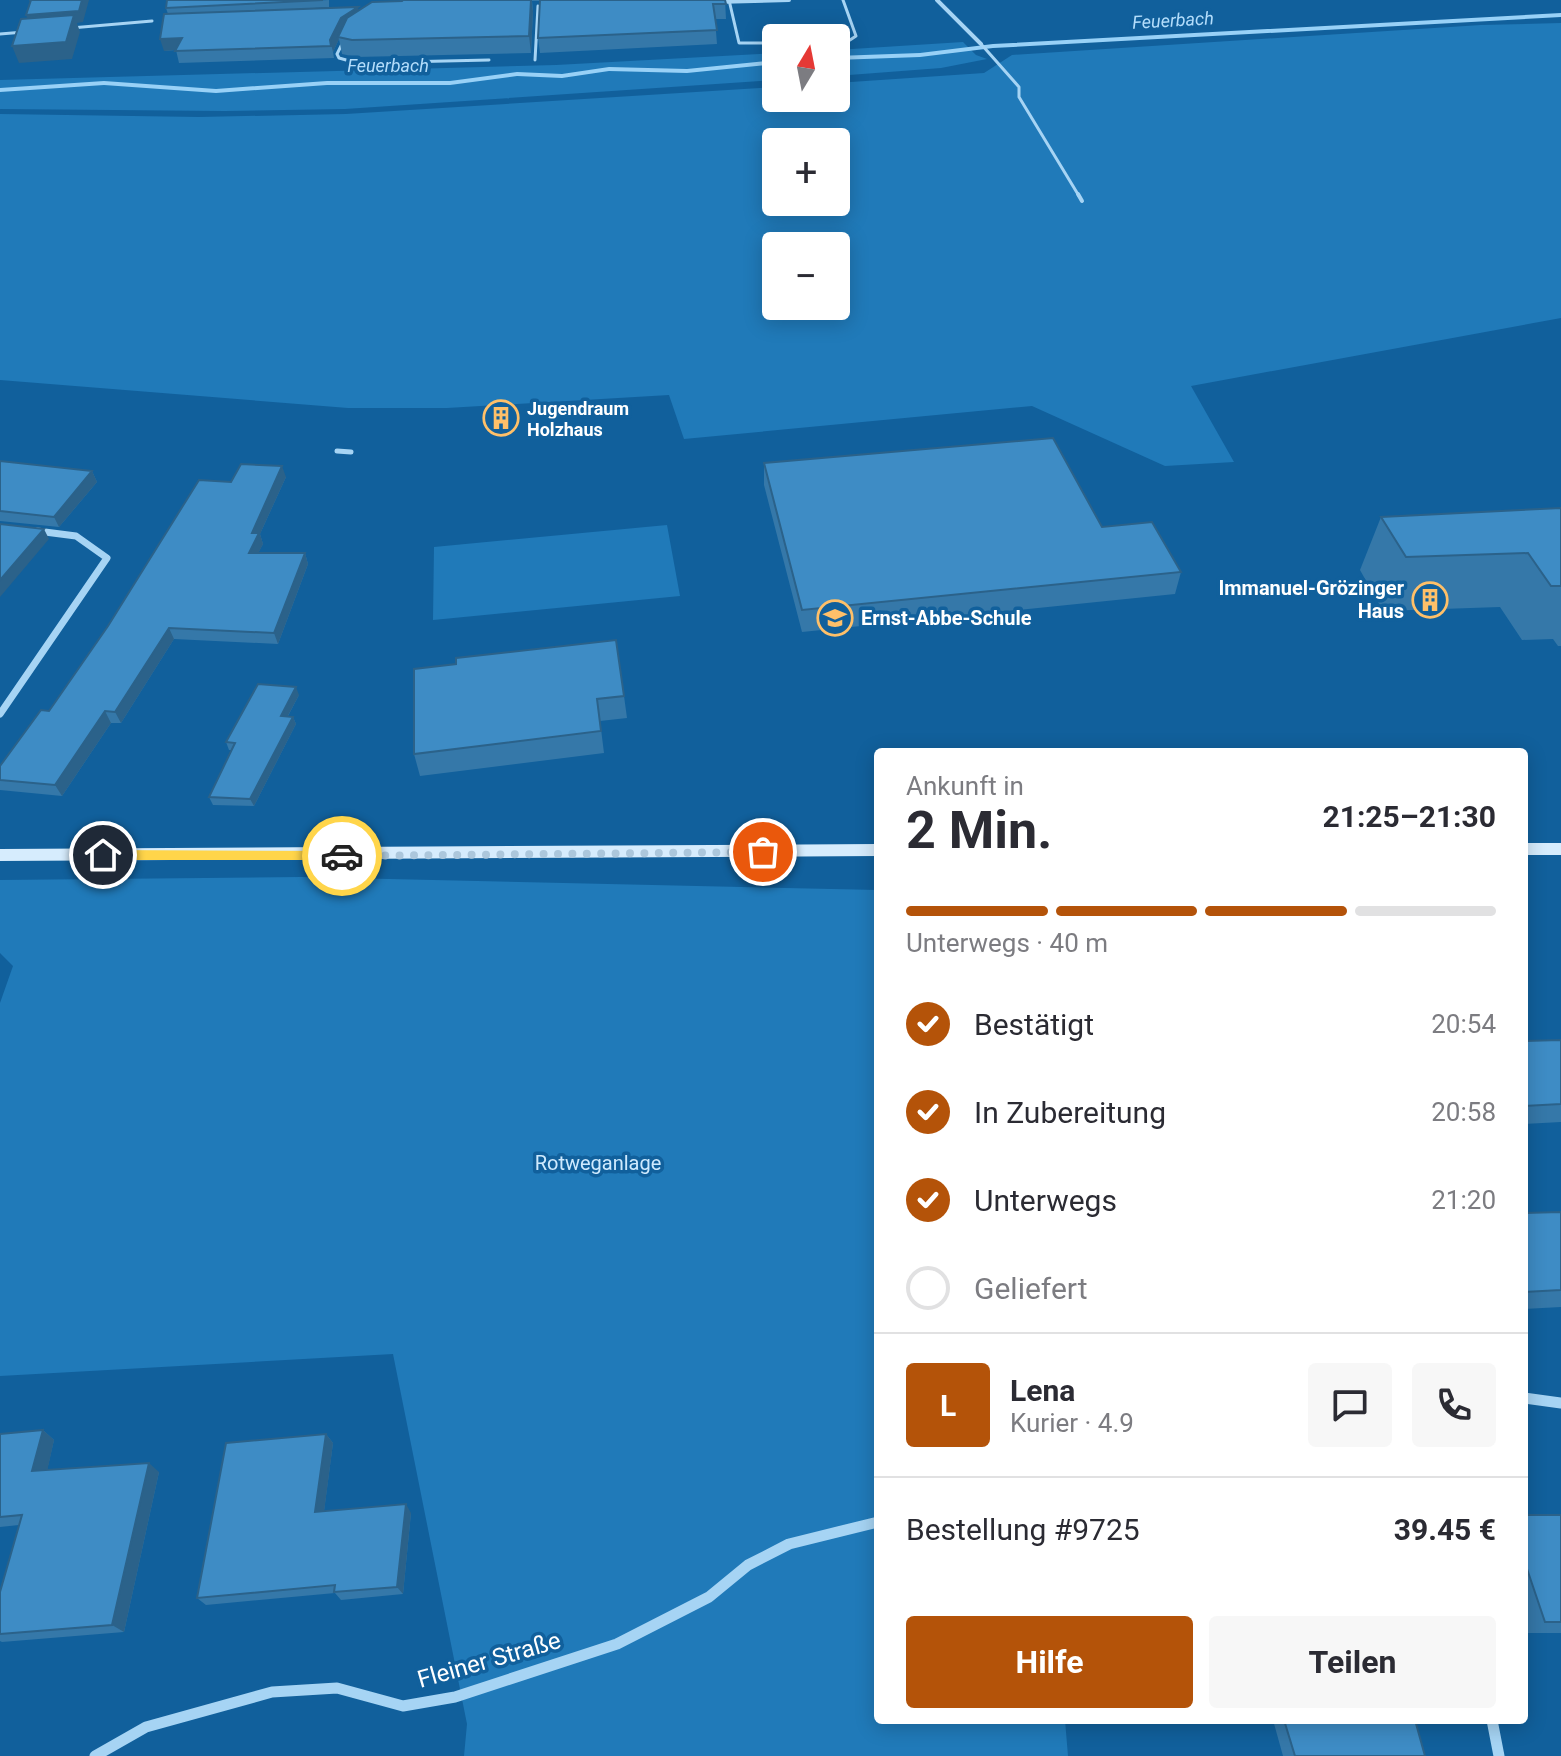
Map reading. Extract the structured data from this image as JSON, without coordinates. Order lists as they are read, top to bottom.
{
  "streets": {
    "street": ["Fleiner Straße"]
  },
  "water": ["Feuerbach"],
  "parks": ["Rotweganlage"],
  "places": {
    "building": ["Jugendraum Holzhaus", "Immanuel-Grözinger Haus"],
    "school or university": ["Ernst-Abbe-Schule"]
  },
  "north": "top",
  "page": {
    "map_buttons": ["+", "−"],
    "heading": ["2 Min.", "Ankunft in", "21:25–21:30"],
    "panel": [
      "Lena",
      "Kurier · 4.9",
      "Bestellung #9725",
      "39.45 €"
    ],
    "bar": "Unterwegs · 40 m",
    "list": [
      ["Bestätigt", "20:54"],
      ["In Zubereitung", "20:58"],
      ["Unterwegs", "21:20"],
      "Geliefert"
    ],
    "round": "L",
    "buttons": ["Hilfe", "Teilen"]
  }
}
